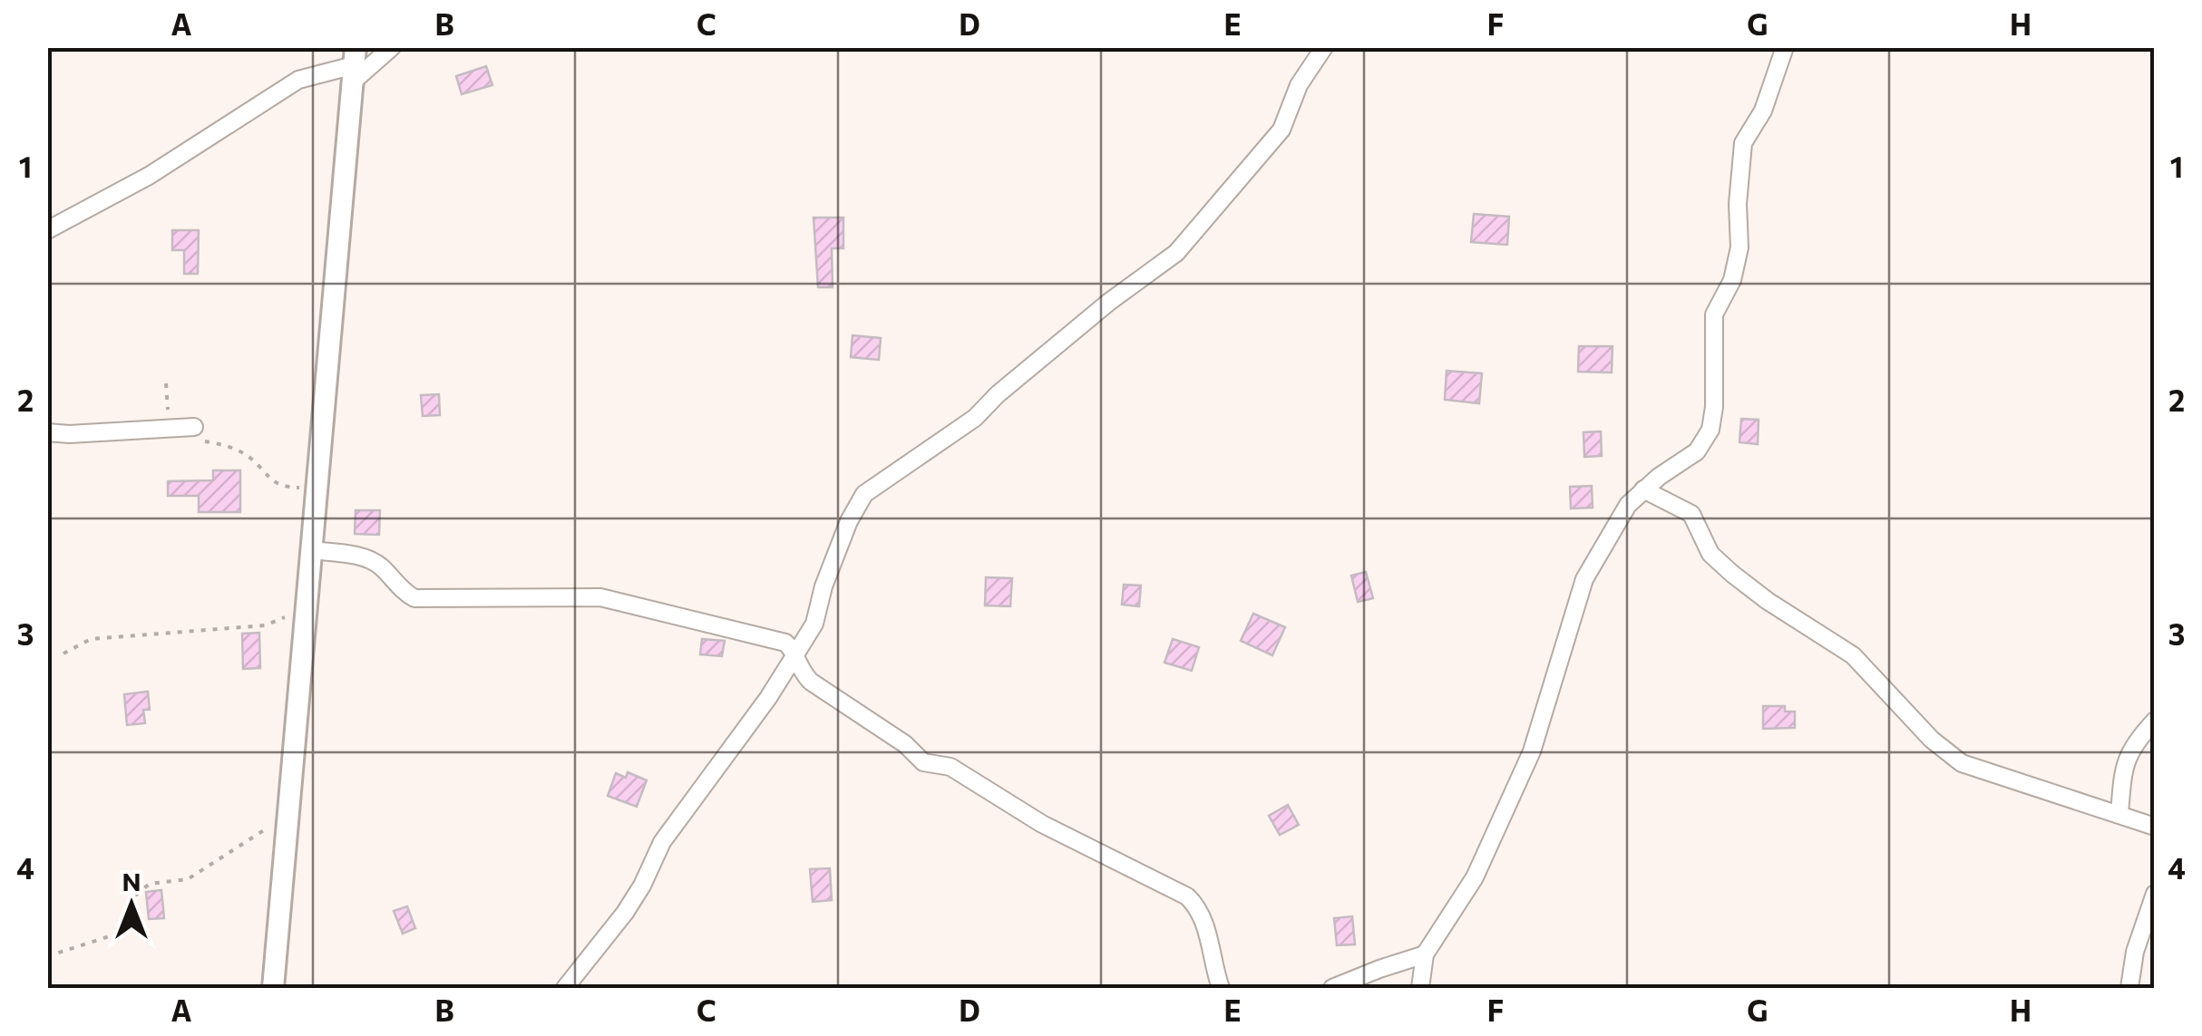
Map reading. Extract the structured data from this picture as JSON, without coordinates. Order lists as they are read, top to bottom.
{
  "north": "top",
  "grid": {
    "columns": [
      "A",
      "B",
      "C",
      "D",
      "E",
      "F",
      "G",
      "H"
    ],
    "rows": [
      "1",
      "2",
      "3",
      "4"
    ]
  }
}
